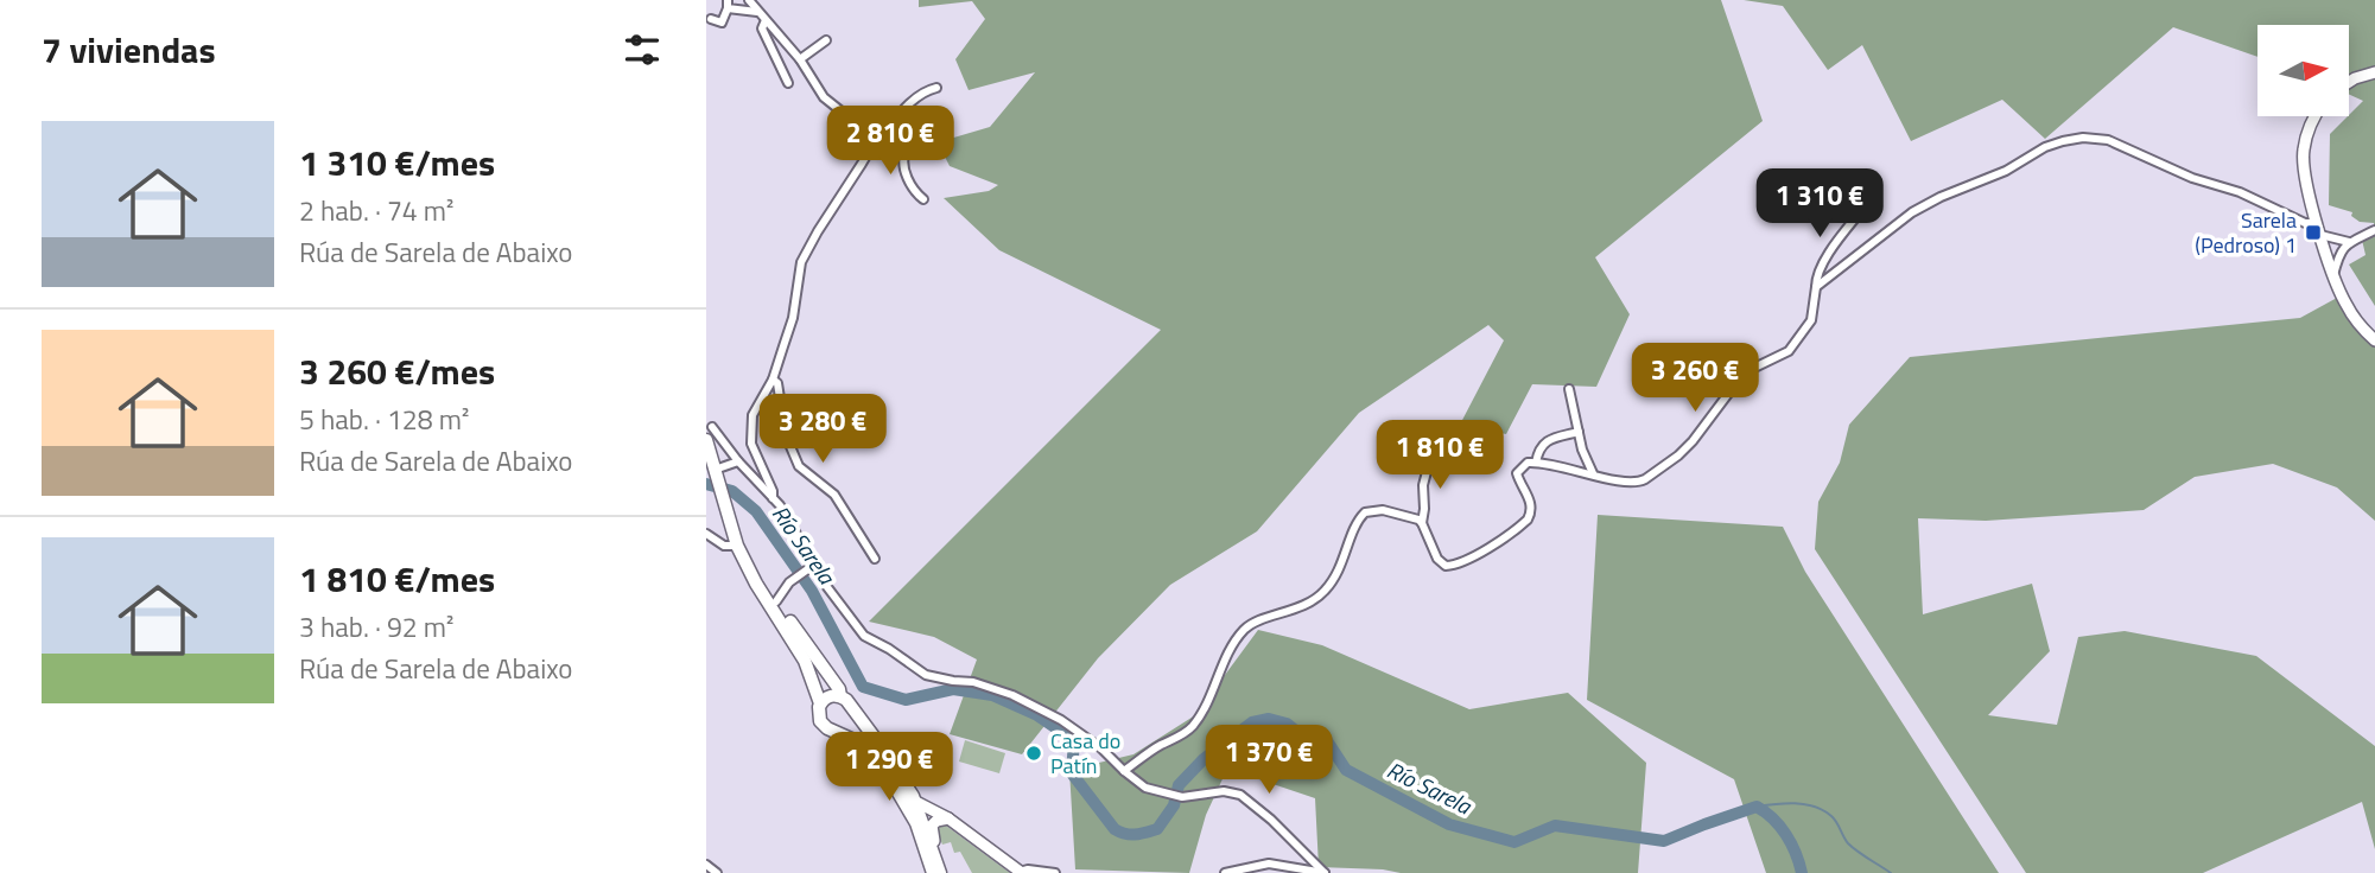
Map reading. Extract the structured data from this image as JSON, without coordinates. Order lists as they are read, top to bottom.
{
  "water": ["Río Sarela"],
  "places": {
    "transit": ["Sarela (Pedroso) 1"],
    "other": ["Casa do Patín"]
  },
  "north": "right",
  "page": {
    "heading": "7 viviendas",
    "list": [
      {
        "name": "1 310 €/mes",
        "note": "2 hab. · 74 m² · Rúa de Sarela de Abaixo"
      },
      {
        "name": "3 260 €/mes",
        "note": "5 hab. · 128 m² · Rúa de Sarela de Abaixo"
      },
      {
        "name": "1 810 €/mes",
        "note": "3 hab. · 92 m² · Rúa de Sarela de Abaixo"
      }
    ],
    "price": [
      "2 810 €",
      "1 310 €",
      "3 260 €",
      "3 280 €",
      "1 810 €",
      "1 370 €",
      "1 290 €"
    ]
  }
}
